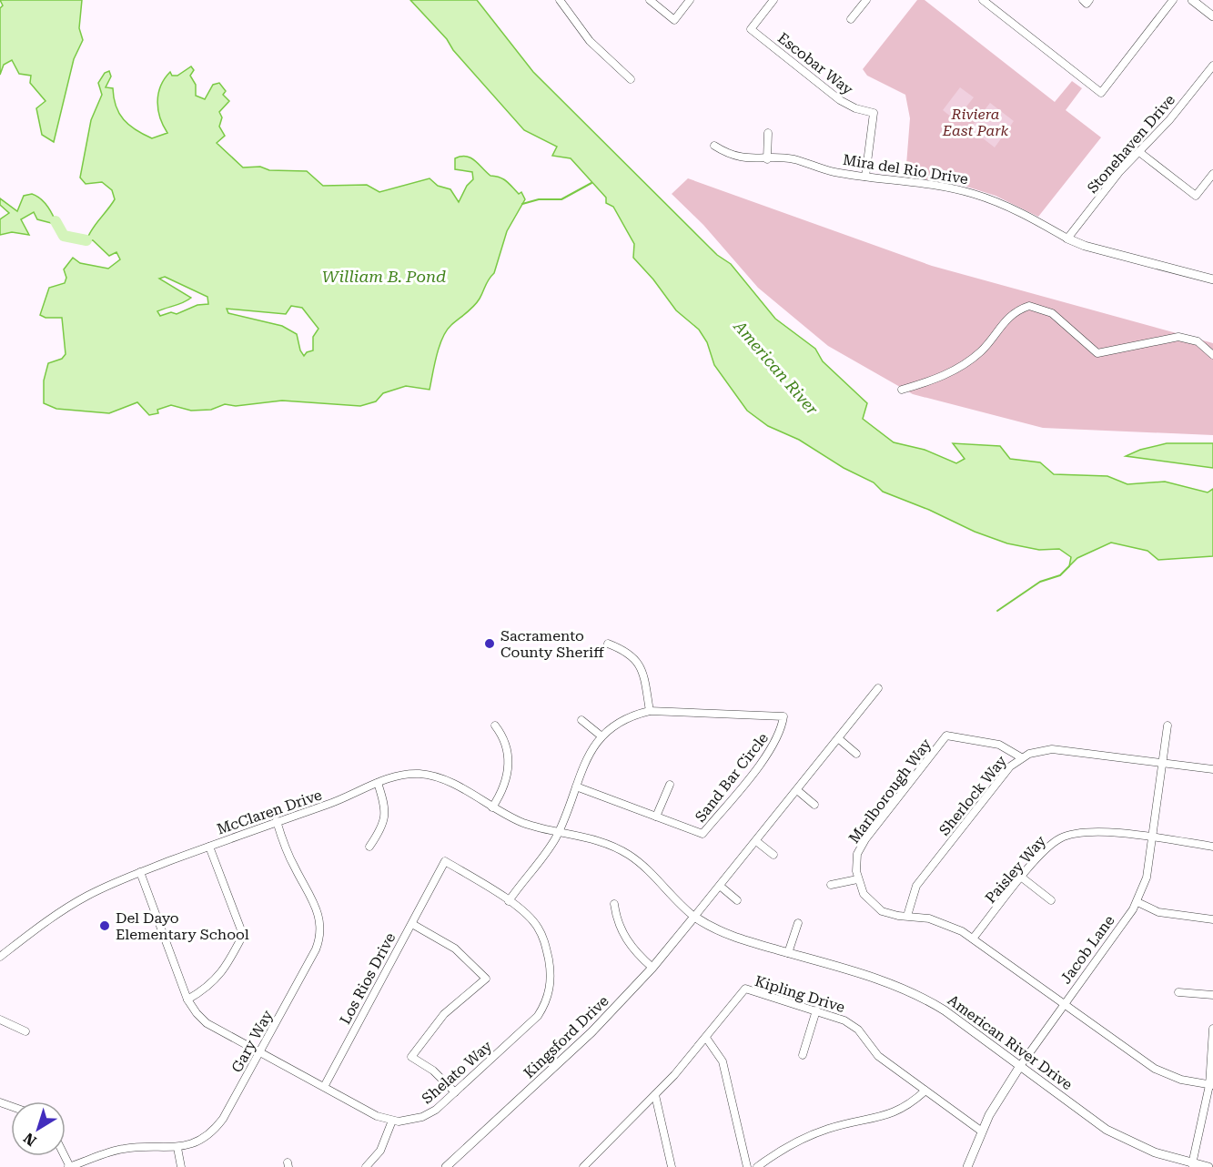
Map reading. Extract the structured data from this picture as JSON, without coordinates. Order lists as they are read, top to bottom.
{
  "streets": {
    "street": [
      "Escobar Way",
      "Stonehaven Drive",
      "Mira del Rio Drive",
      "Sand Bar Circle",
      "Marlborough Way",
      "Sherlock Way",
      "McClaren Drive",
      "Paisley Way",
      "Jacob Lane",
      "Los Rios Drive",
      "Kipling Drive",
      "Kingsford Drive",
      "Gary Way",
      "American River Drive",
      "Shelato Way"
    ]
  },
  "crossings": [
    ["Escobar Way", "Mira del Rio Drive"],
    ["Stonehaven Drive", "Mira del Rio Drive"],
    ["Marlborough Way", "Sherlock Way"],
    ["Sherlock Way", "Jacob Lane"],
    ["McClaren Drive", "Gary Way"],
    ["McClaren Drive", "American River Drive"],
    ["McClaren Drive", "Shelato Way"],
    ["Paisley Way", "Jacob Lane"],
    ["Jacob Lane", "Kipling Drive"],
    ["Jacob Lane", "American River Drive"],
    ["Los Rios Drive", "Shelato Way"],
    ["Kingsford Drive", "American River Drive"],
    ["Gary Way", "Shelato Way"]
  ],
  "water": ["William B. Pond", "American River"],
  "parks": ["Riviera East Park"],
  "places": ["Sacramento County Sheriff", "Del Dayo Elementary School"],
  "north": "bottom left"
}
